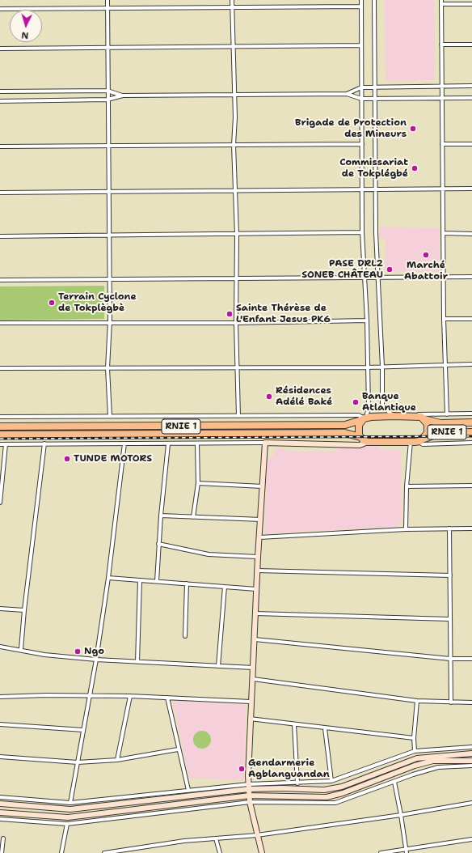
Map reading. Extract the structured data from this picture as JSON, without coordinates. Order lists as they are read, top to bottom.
{
  "streets": {
    "highway": ["RNIE 1"]
  },
  "places": [
    "Brigade de Protection des Mineurs",
    "Commissariat de Tokplégbé",
    "Marché Abattoir",
    "PASE DRL2 SONEB CHÂTEAU",
    "Terrain Cyclone de Tokplègbè",
    "Sainte Thérèse de L'Enfant Jesus PK6",
    "Résidences Adélé Baké",
    "Banque Atlantique",
    "TUNDE MOTORS",
    "Ngo",
    "Gendarmerie Agblanguandan"
  ],
  "north": "bottom"
}
